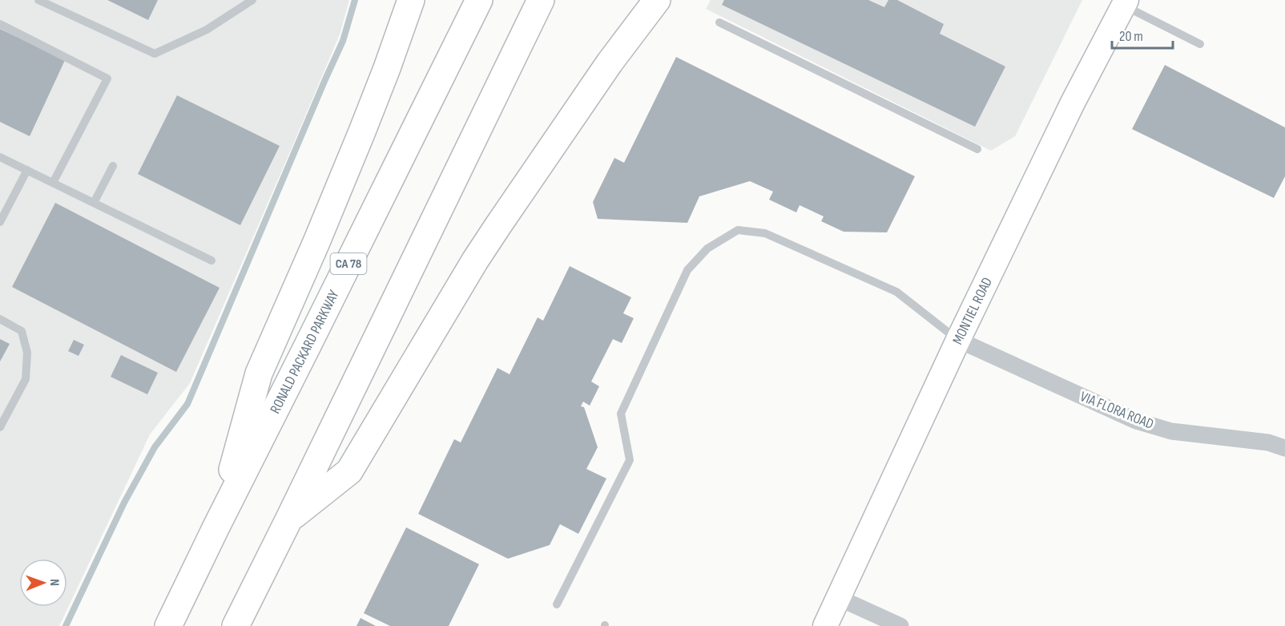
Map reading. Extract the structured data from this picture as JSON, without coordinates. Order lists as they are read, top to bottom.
{
  "streets": {
    "highway": ["CA 78", "RONALD PACKARD PARKWAY"],
    "street": ["MONTIEL ROAD", "VIA FLORA ROAD"]
  },
  "crossings": [
    ["MONTIEL ROAD", "VIA FLORA ROAD"]
  ],
  "scale_bar": "20 m",
  "north": "right"
}
